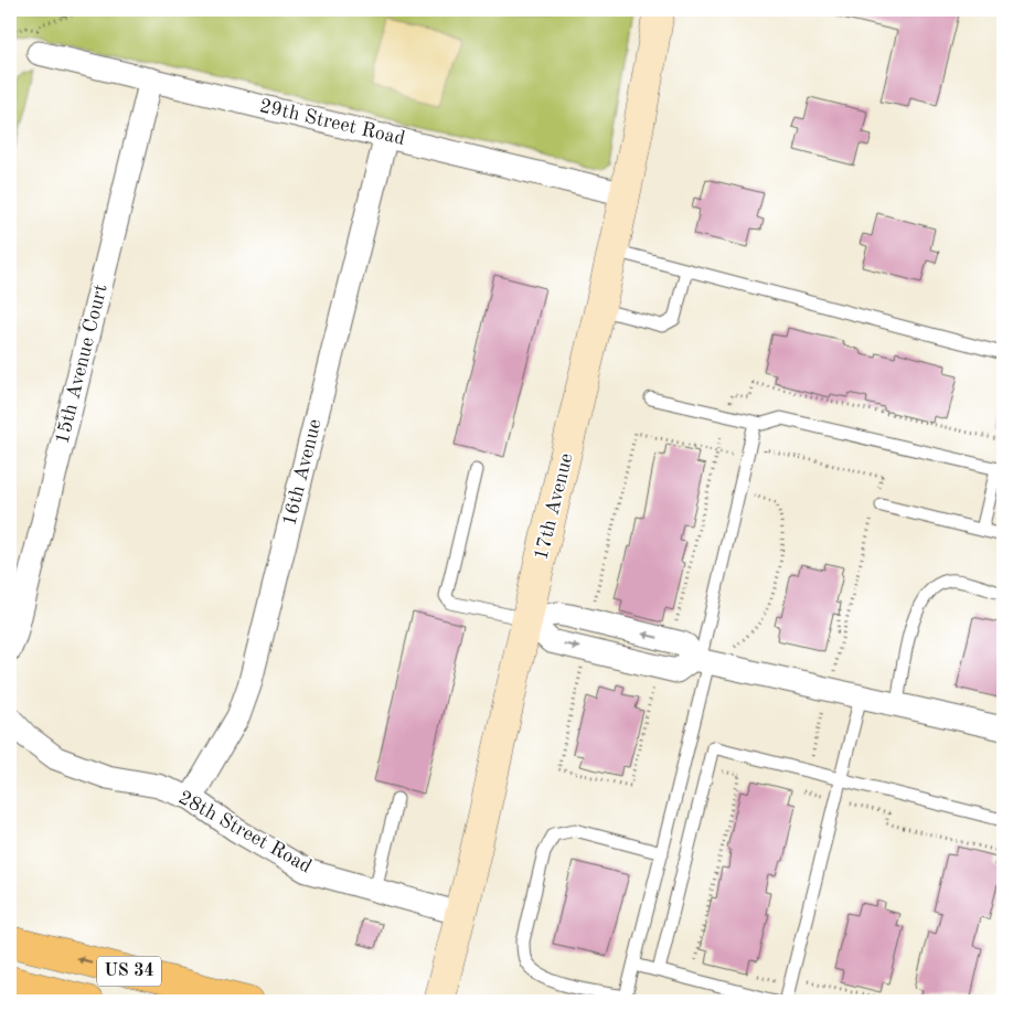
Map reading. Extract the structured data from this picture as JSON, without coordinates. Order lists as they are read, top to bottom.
{
  "streets": {
    "highway": ["US 34"],
    "main road": ["17th Avenue"],
    "street": [
      "29th Street Road",
      "15th Avenue Court",
      "16th Avenue",
      "28th Street Road"
    ]
  },
  "crossings": [
    ["29th Street Road", "15th Avenue Court"],
    ["29th Street Road", "16th Avenue"],
    ["29th Street Road", "17th Avenue"],
    ["16th Avenue", "28th Street Road"],
    ["17th Avenue", "28th Street Road"]
  ]
}
